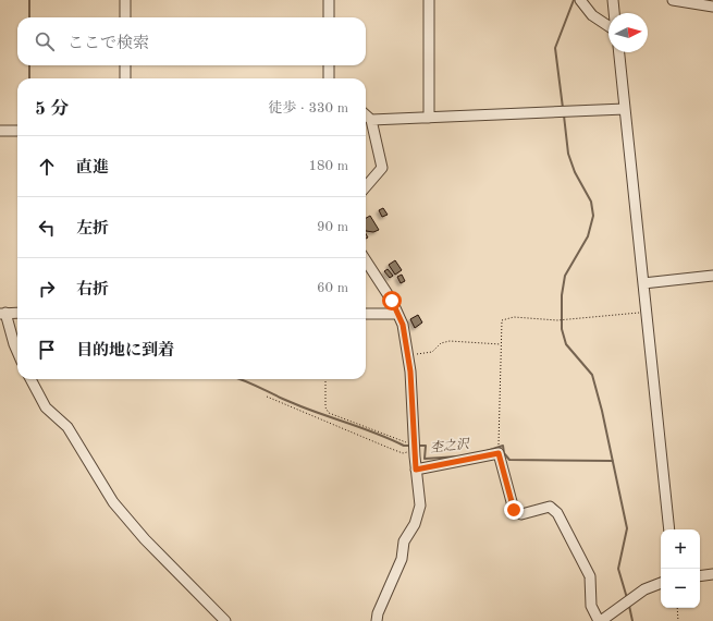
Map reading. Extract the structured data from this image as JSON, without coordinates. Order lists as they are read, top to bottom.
{
  "water": ["杢之沢"],
  "north": "right",
  "page": {
    "search": "ここで検索",
    "heading": ["5 分", "徒歩 · 330 m"],
    "list": [
      ["直進", "180 m"],
      ["左折", "90 m"],
      ["右折", "60 m"],
      "目的地に到着"
    ],
    "map_buttons": ["+", "−"]
  }
}
